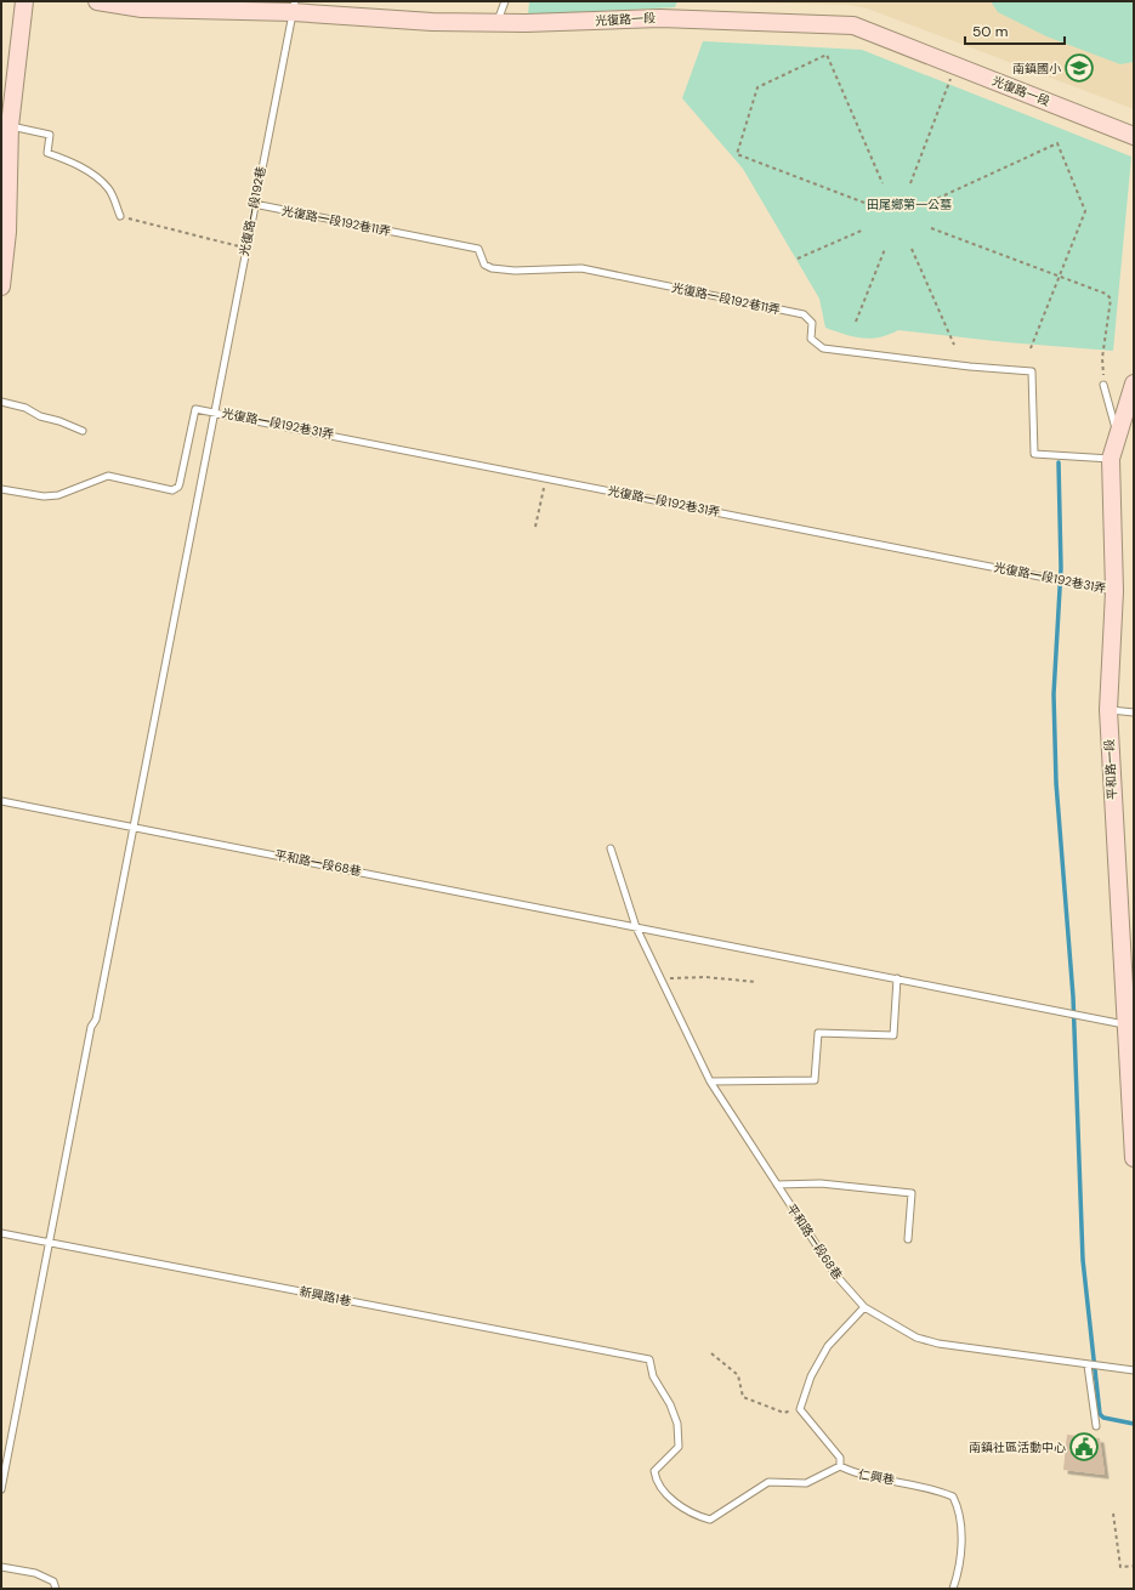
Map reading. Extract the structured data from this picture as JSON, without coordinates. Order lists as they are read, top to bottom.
{
  "streets": {
    "street": ["光復路一段", "平和路一段"],
    "lane": [
      "光復路一段192巷",
      "光復路一段192巷11弄",
      "光復路一段192巷31弄",
      "平和路一段68巷",
      "新興路1巷",
      "仁興巷"
    ]
  },
  "crossings": [
    ["光復路一段", "光復路一段192巷"],
    ["光復路一段192巷", "光復路一段192巷11弄"],
    ["光復路一段192巷", "光復路一段192巷31弄"],
    ["光復路一段192巷", "平和路一段68巷"],
    ["光復路一段192巷", "新興路1巷"],
    ["光復路一段192巷11弄", "平和路一段"],
    ["光復路一段192巷31弄", "平和路一段"],
    ["平和路一段", "平和路一段68巷"],
    ["新興路1巷", "仁興巷"]
  ],
  "parks": ["田尾鄉第一公墓"],
  "places": {
    "school or university": ["南鎮國小"],
    "public building": ["南鎮社區活動中心"]
  },
  "scale_bar": "50 m"
}
